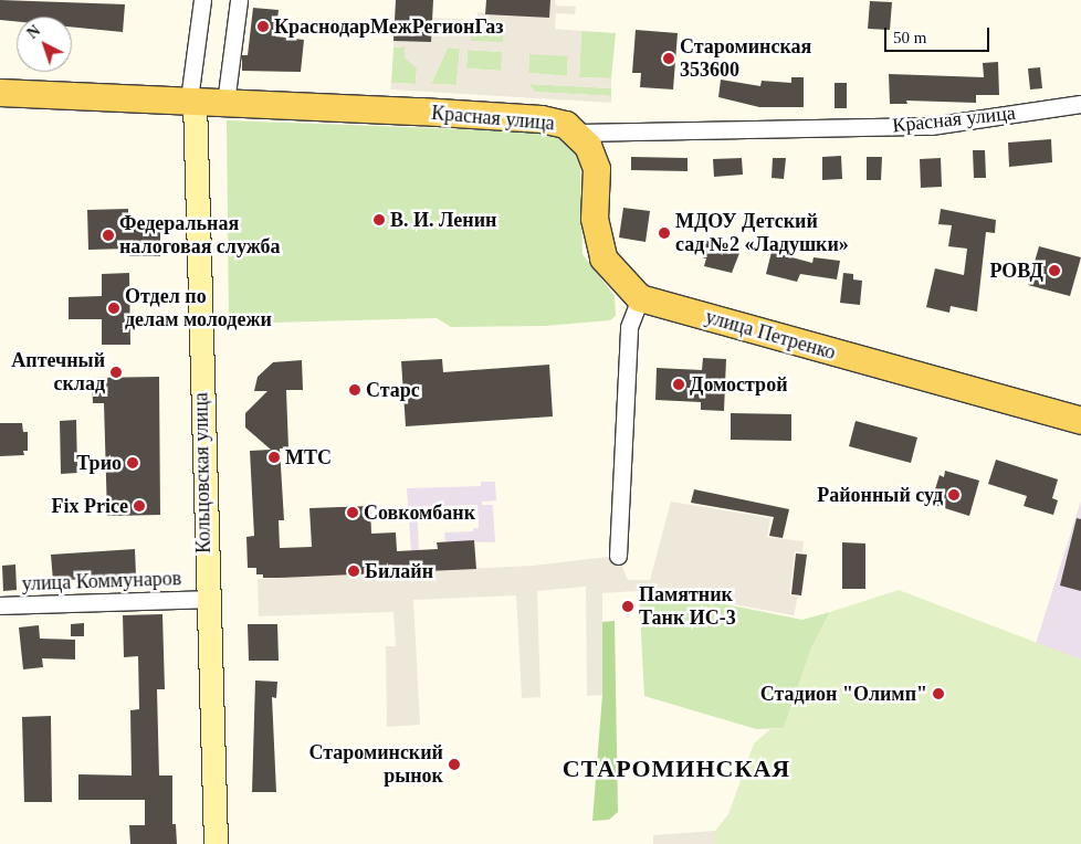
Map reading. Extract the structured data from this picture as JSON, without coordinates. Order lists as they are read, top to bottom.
{
  "streets": {
    "main road": ["Красная улица", "улица Петренко", "Кольцовская улица"],
    "street": ["улица Коммунаров"]
  },
  "crossings": [
    ["Красная улица", "Кольцовская улица"],
    ["Кольцовская улица", "улица Коммунаров"]
  ],
  "districts": ["СТАРОМИНСКАЯ"],
  "places": [
    "КраснодарМежРегионГаз",
    "Староминская 353600",
    "В. И. Ленин",
    "МДОУ Детский сад №2 «Ладушки»",
    "Федеральная налоговая служба",
    "РОВД",
    "Отдел по делам молодежи",
    "Аптечный склад",
    "Домострой",
    "Старс",
    "МТС",
    "Трио",
    "Районный суд",
    "Fix Price",
    "Совкомбанк",
    "Билайн",
    "Памятник Танк ИС-3",
    "Стадион \"Олимп\"",
    "Староминский рынок"
  ],
  "scale_bar": "50 m",
  "north": "top left"
}
